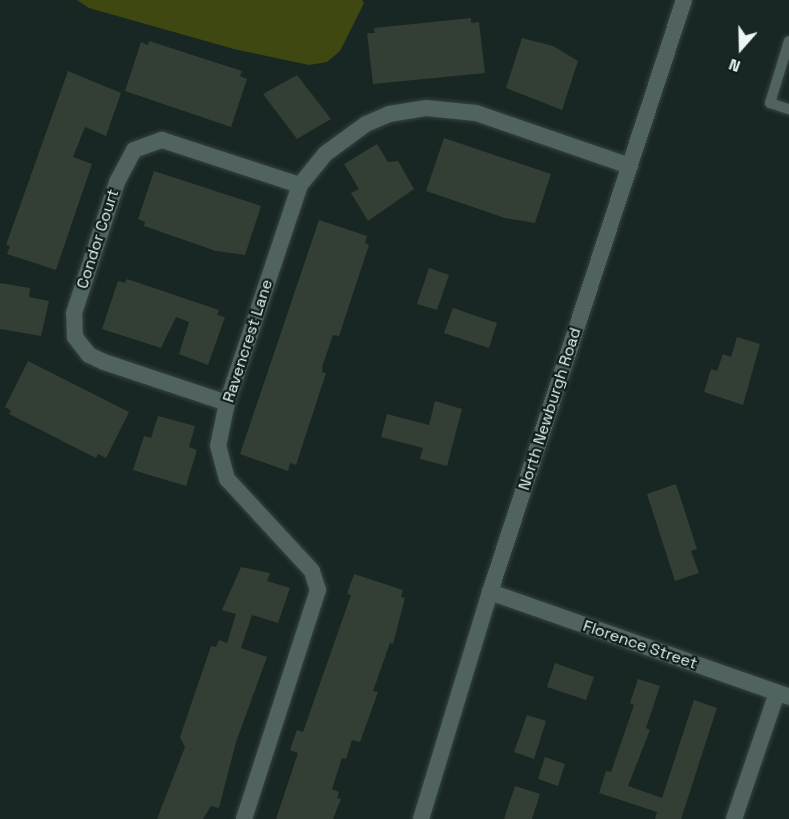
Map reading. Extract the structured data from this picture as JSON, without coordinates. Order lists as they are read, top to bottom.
{
  "streets": {
    "street": [
      "Condor Court",
      "Ravencrest Lane",
      "North Newburgh Road",
      "Florence Street"
    ]
  },
  "crossings": [
    ["Condor Court", "Ravencrest Lane"],
    ["Ravencrest Lane", "North Newburgh Road"],
    ["North Newburgh Road", "Florence Street"]
  ],
  "north": "bottom"
}
